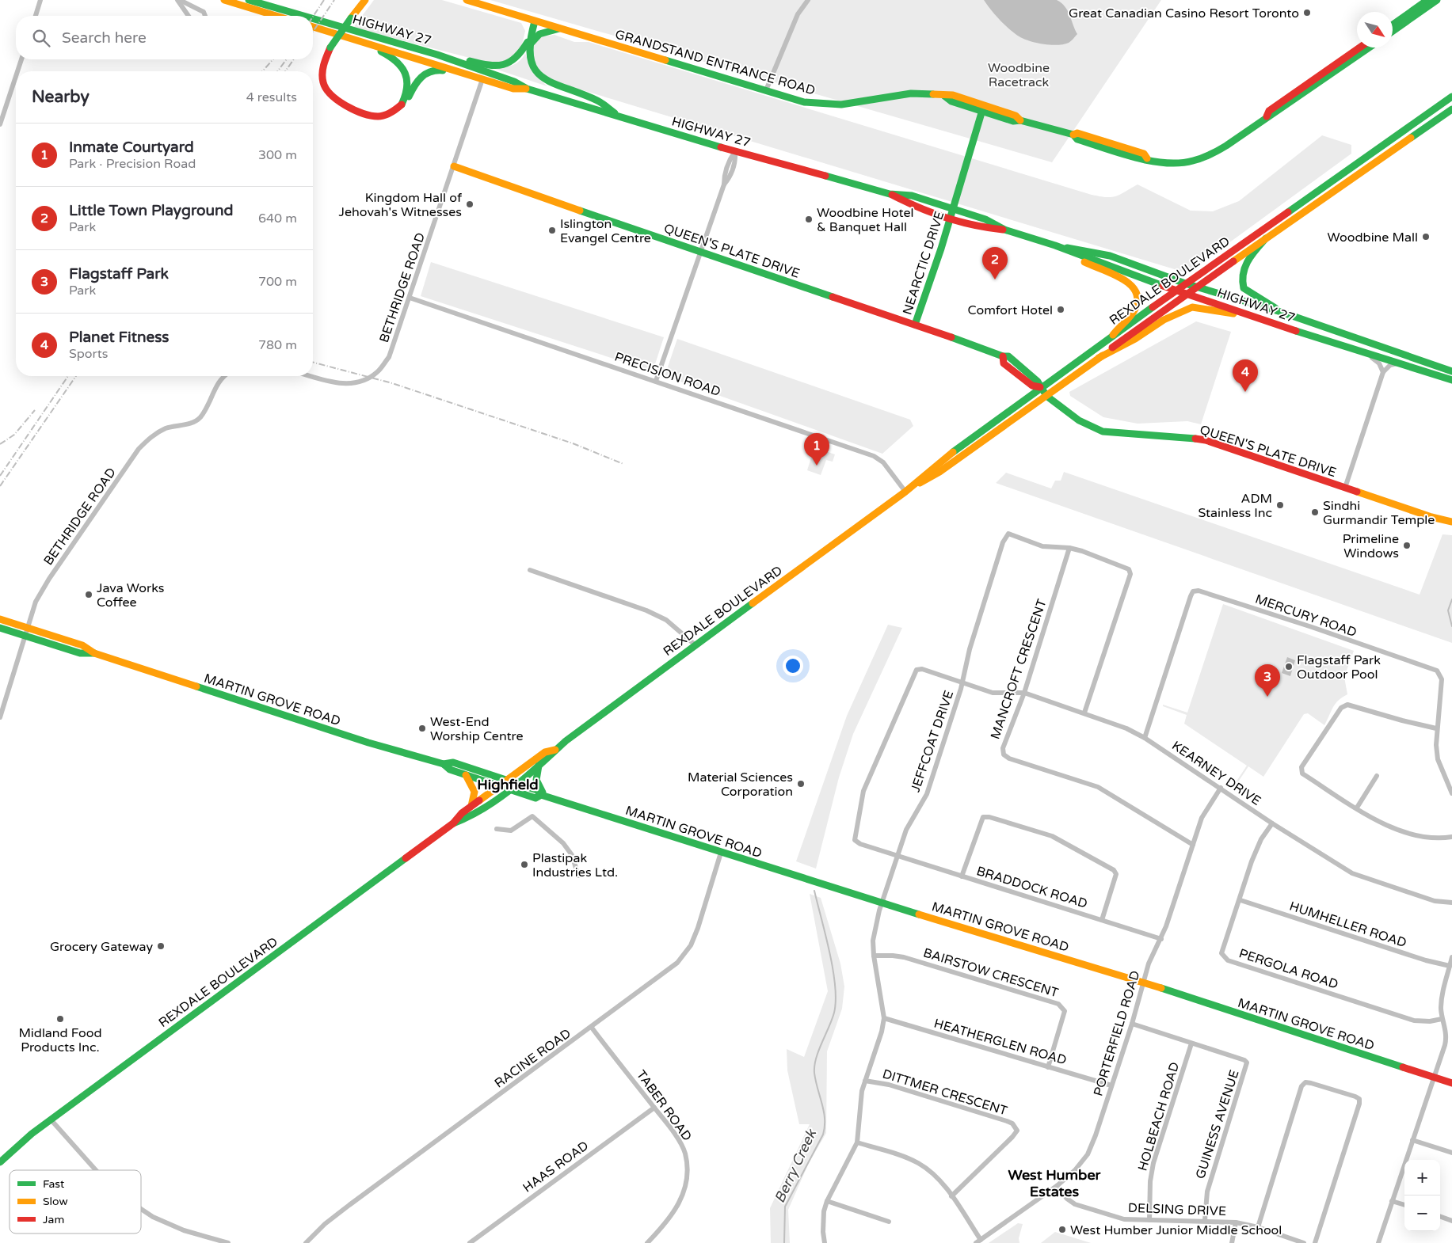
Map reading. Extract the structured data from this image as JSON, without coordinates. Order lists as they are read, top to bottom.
{
  "streets": {
    "main road": [
      "HIGHWAY 27",
      "GRANDSTAND ENTRANCE ROAD",
      "QUEEN'S PLATE DRIVE",
      "NEARCTIC DRIVE",
      "REXDALE BOULEVARD",
      "MARTIN GROVE ROAD"
    ],
    "street": [
      "BETHRIDGE ROAD",
      "PRECISION ROAD",
      "MERCURY ROAD",
      "MANCROFT CRESCENT",
      "JEFFCOAT DRIVE",
      "KEARNEY DRIVE",
      "BRADDOCK ROAD",
      "HUMHELLER ROAD",
      "PERGOLA ROAD",
      "BAIRSTOW CRESCENT",
      "PORTERFIELD ROAD",
      "HEATHERGLEN ROAD",
      "RACINE ROAD",
      "DITTMER CRESCENT",
      "TABER ROAD",
      "HOLBEACH ROAD",
      "GUINESS AVENUE",
      "HAAS ROAD",
      "DELSING DRIVE"
    ]
  },
  "crossings": [
    ["HIGHWAY 27", "NEARCTIC DRIVE"],
    ["HIGHWAY 27", "REXDALE BOULEVARD"],
    ["HIGHWAY 27", "BETHRIDGE ROAD"],
    ["GRANDSTAND ENTRANCE ROAD", "NEARCTIC DRIVE"],
    ["QUEEN'S PLATE DRIVE", "NEARCTIC DRIVE"],
    ["QUEEN'S PLATE DRIVE", "REXDALE BOULEVARD"],
    ["QUEEN'S PLATE DRIVE", "BETHRIDGE ROAD"],
    ["REXDALE BOULEVARD", "PRECISION ROAD"],
    ["REXDALE BOULEVARD", "MARTIN GROVE ROAD"],
    ["BETHRIDGE ROAD", "PRECISION ROAD"],
    ["BETHRIDGE ROAD", "MARTIN GROVE ROAD"],
    ["MERCURY ROAD", "KEARNEY DRIVE"],
    ["MANCROFT CRESCENT", "JEFFCOAT DRIVE"],
    ["MANCROFT CRESCENT", "KEARNEY DRIVE"],
    ["MANCROFT CRESCENT", "PORTERFIELD ROAD"],
    ["MARTIN GROVE ROAD", "JEFFCOAT DRIVE"],
    ["MARTIN GROVE ROAD", "PORTERFIELD ROAD"],
    ["MARTIN GROVE ROAD", "RACINE ROAD"],
    ["JEFFCOAT DRIVE", "KEARNEY DRIVE"],
    ["JEFFCOAT DRIVE", "BRADDOCK ROAD"],
    ["JEFFCOAT DRIVE", "BAIRSTOW CRESCENT"],
    ["JEFFCOAT DRIVE", "HEATHERGLEN ROAD"],
    ["JEFFCOAT DRIVE", "DITTMER CRESCENT"],
    ["KEARNEY DRIVE", "BRADDOCK ROAD"],
    ["KEARNEY DRIVE", "PERGOLA ROAD"],
    ["KEARNEY DRIVE", "PORTERFIELD ROAD"],
    ["BRADDOCK ROAD", "PORTERFIELD ROAD"],
    ["HUMHELLER ROAD", "PERGOLA ROAD"],
    ["BAIRSTOW CRESCENT", "HEATHERGLEN ROAD"],
    ["PORTERFIELD ROAD", "HEATHERGLEN ROAD"],
    ["PORTERFIELD ROAD", "GUINESS AVENUE"],
    ["PORTERFIELD ROAD", "DELSING DRIVE"],
    ["RACINE ROAD", "TABER ROAD"],
    ["TABER ROAD", "HAAS ROAD"],
    ["HOLBEACH ROAD", "GUINESS AVENUE"],
    ["HOLBEACH ROAD", "DELSING DRIVE"],
    ["GUINESS AVENUE", "DELSING DRIVE"]
  ],
  "districts": ["Highfield", "West Humber Estates"],
  "water": ["Berry Creek"],
  "parks": ["Woodbine Racetrack"],
  "places": [
    "Great Canadian Casino Resort Toronto",
    "Kingdom Hall of Jehovah's Witnesses",
    "Woodbine Hotel & Banquet Hall",
    "Islington Evangel Centre",
    "Woodbine Mall",
    "Comfort Hotel",
    "ADM Stainless Inc",
    "Sindhi Gurmandir Temple",
    "Primeline Windows",
    "Java Works Coffee",
    "Flagstaff Park Outdoor Pool",
    "West-End Worship Centre",
    "Material Sciences Corporation",
    "Plastipak Industries Ltd.",
    "Grocery Gateway",
    "Midland Food Products Inc.",
    "West Humber Junior Middle School"
  ],
  "legend": ["Fast", "Slow", "Jam"],
  "north": "bottom right",
  "page": {
    "search": "Search here",
    "heading": ["Nearby", "4 results"],
    "list": [
      {
        "mark": "1",
        "name": "Inmate Courtyard",
        "note": "Park · Precision Road",
        "value": "300 m"
      },
      {
        "mark": "2",
        "name": "Little Town Playground",
        "note": "Park",
        "value": "640 m"
      },
      {
        "mark": "3",
        "name": "Flagstaff Park",
        "note": "Park",
        "value": "700 m"
      },
      {
        "mark": "4",
        "name": "Planet Fitness",
        "note": "Sports",
        "value": "780 m"
      }
    ],
    "pins": [
      "2",
      "4",
      "1",
      "3"
    ],
    "map_buttons": ["+", "−"]
  }
}
